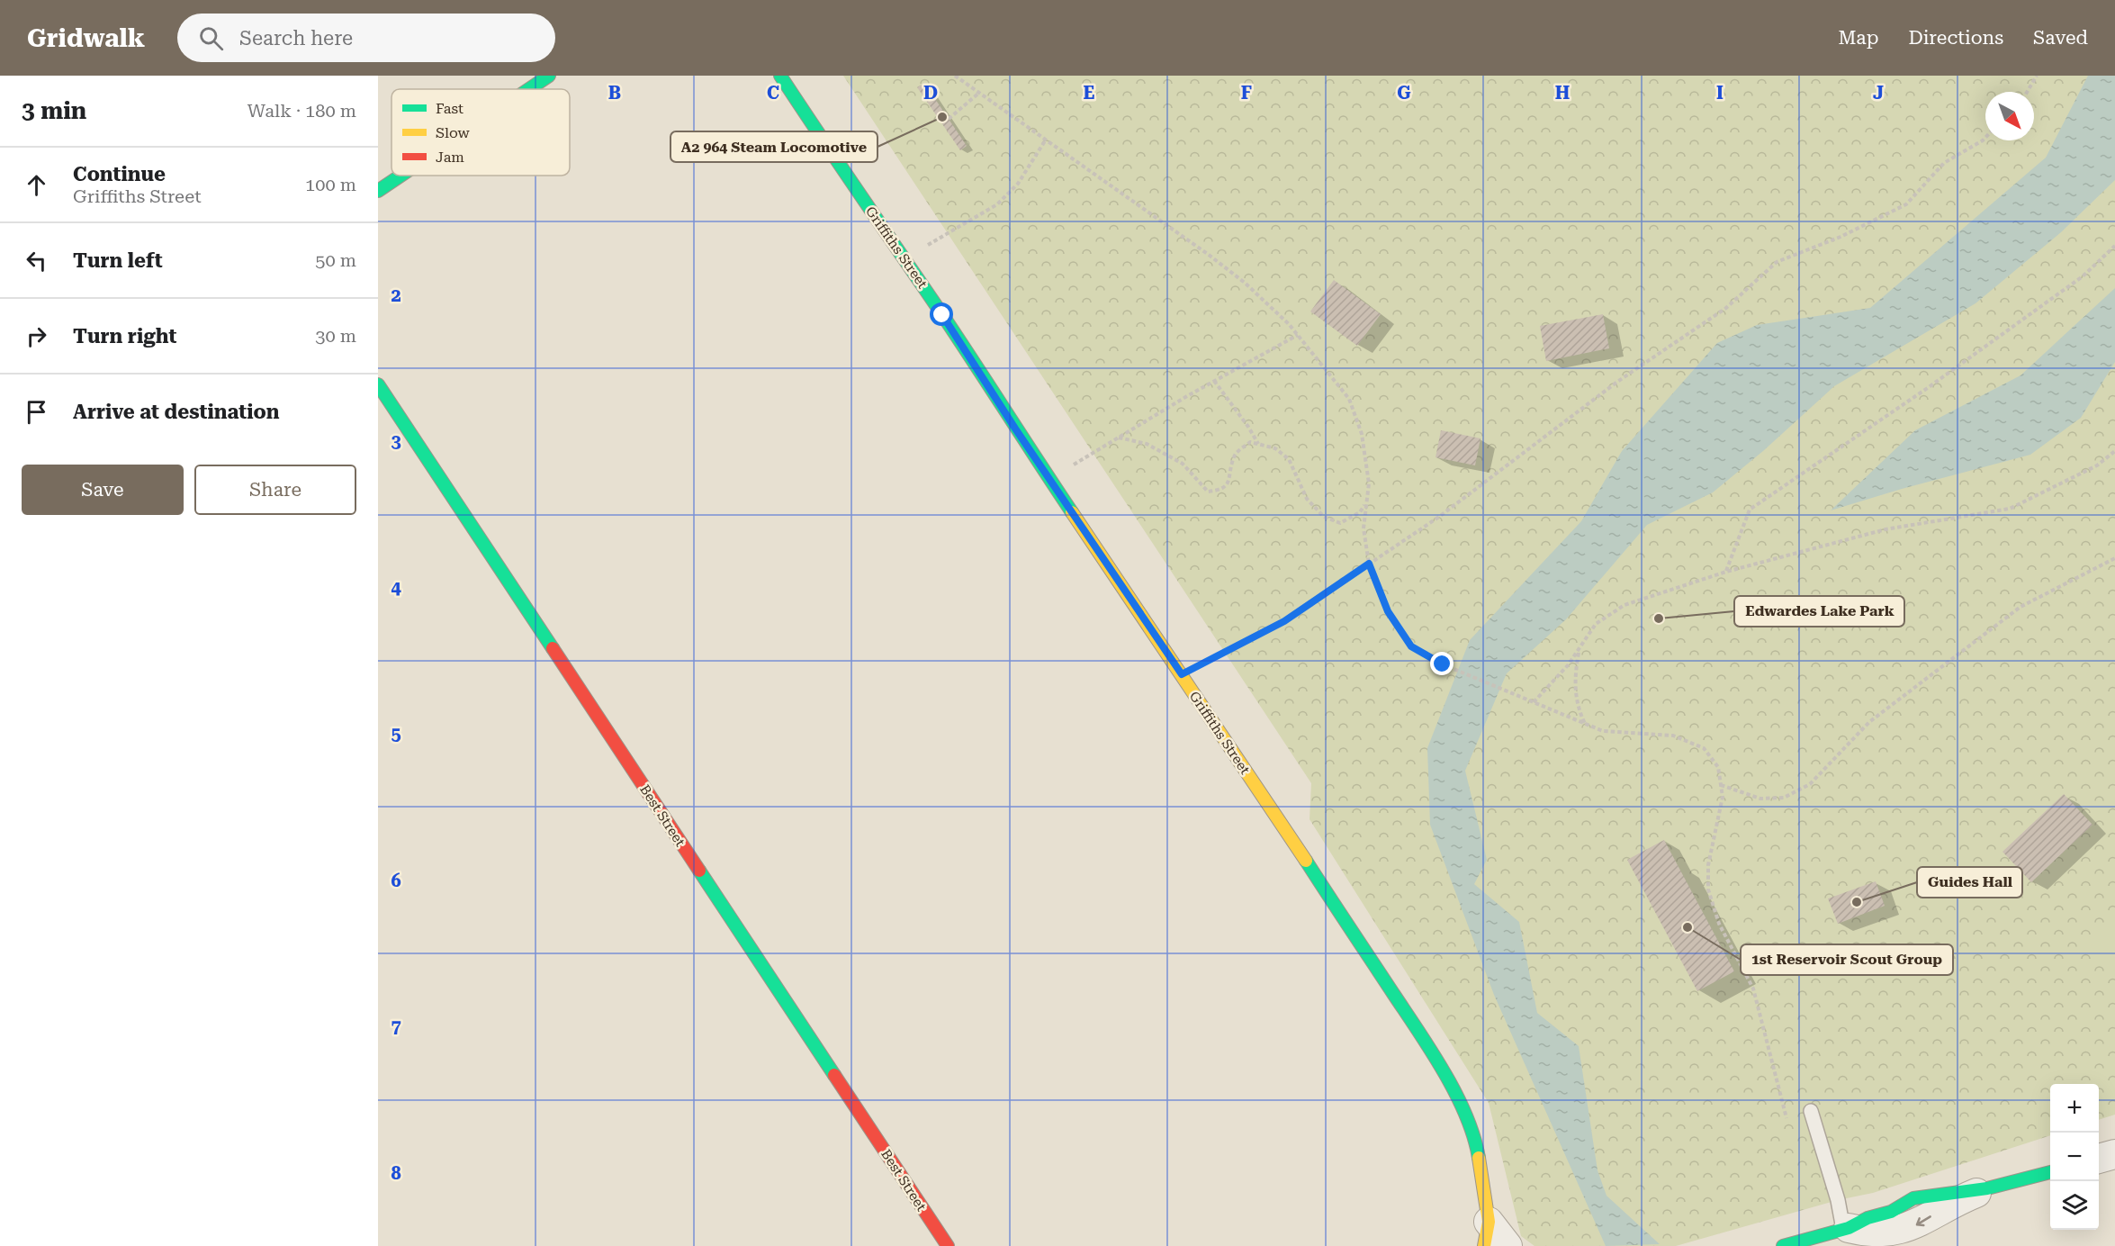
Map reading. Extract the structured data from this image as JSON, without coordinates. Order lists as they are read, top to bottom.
{
  "streets": {
    "street": ["Griffiths Street", "Best Street"]
  },
  "places": [
    "A2 964 Steam Locomotive",
    "Edwardes Lake Park",
    "Guides Hall",
    "1st Reservoir Scout Group"
  ],
  "legend": ["Fast", "Slow", "Jam"],
  "north": "bottom right",
  "page": {
    "header": "Gridwalk",
    "search": "Search here",
    "nav": ["Map", "Directions", "Saved"],
    "heading": ["3 min", "Walk · 180 m"],
    "list": [
      ["Continue", "Griffiths Street", "100 m"],
      ["Turn left", "50 m"],
      ["Turn right", "30 m"],
      "Arrive at destination"
    ],
    "buttons": ["Save", "Share"],
    "map_buttons": ["+", "−"]
  },
  "grid": {
    "columns": [
      "B",
      "C",
      "D",
      "E",
      "F",
      "G",
      "H",
      "I",
      "J"
    ],
    "rows": [
      "2",
      "3",
      "4",
      "5",
      "6",
      "7",
      "8"
    ]
  }
}
